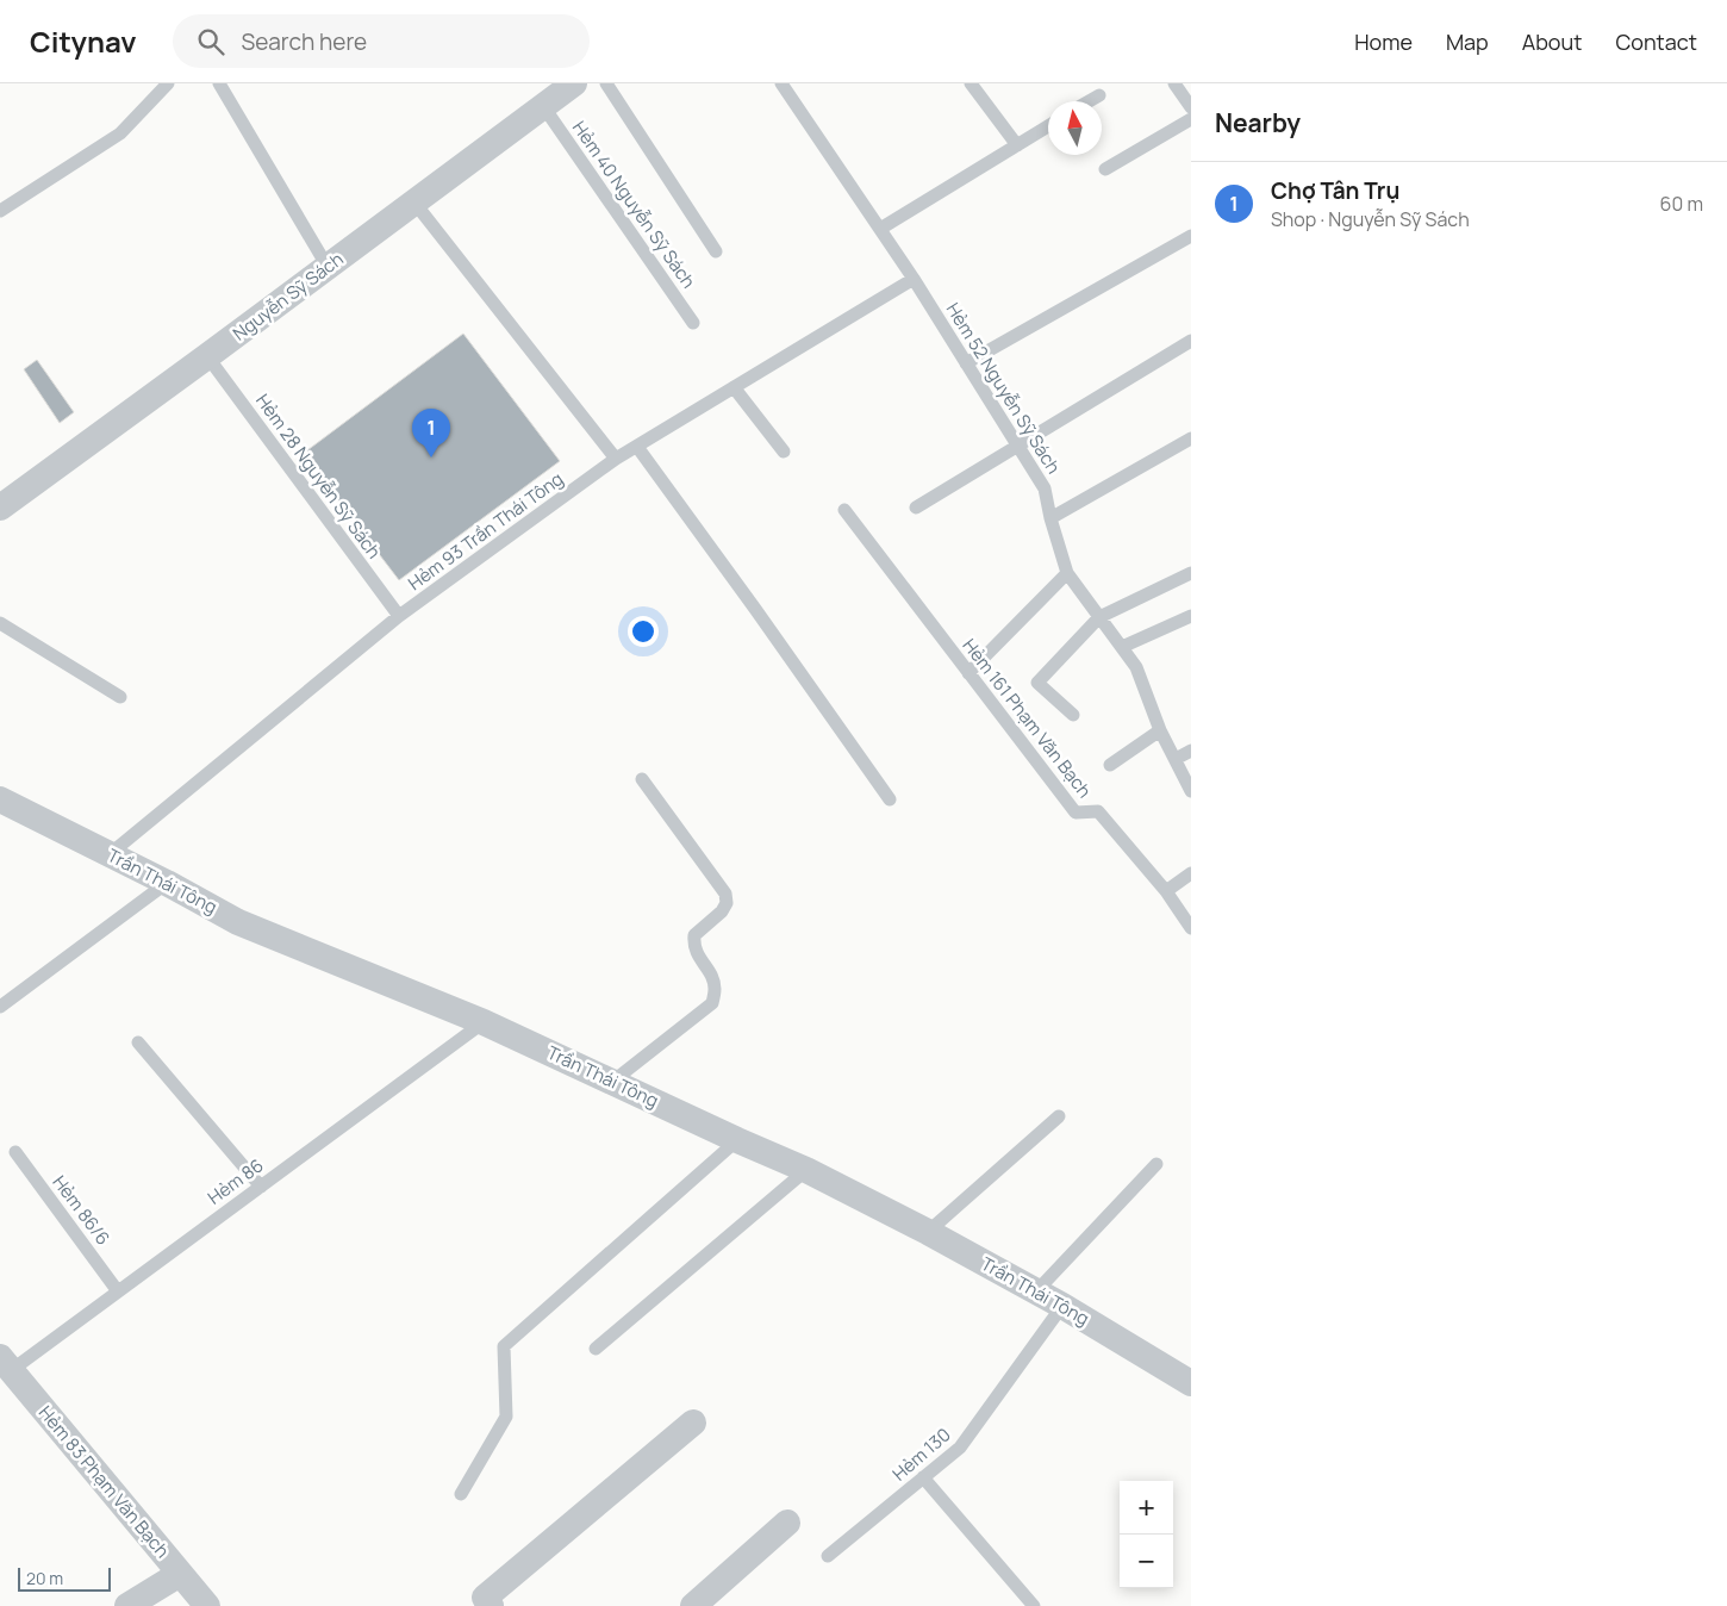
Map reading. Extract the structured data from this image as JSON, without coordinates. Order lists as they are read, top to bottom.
{
  "streets": {
    "street": ["Nguyễn Sỹ Sách", "Trần Thái Tông", "Hẻm 83 Phạm Văn Bạch"],
    "lane": [
      "Hẻm 40 Nguyễn Sỹ Sách",
      "Hẻm 52 Nguyễn Sỹ Sách",
      "Hẻm 28 Nguyễn Sỹ Sách",
      "Hẻm 93 Trần Thái Tông",
      "Hẻm 161 Phạm Văn Bạch",
      "Hẻm 86",
      "Hẻm 86/6",
      "Hẻm 130"
    ]
  },
  "crossings": [
    ["Hẻm 40 Nguyễn Sỹ Sách", "Nguyễn Sỹ Sách"],
    ["Nguyễn Sỹ Sách", "Hẻm 28 Nguyễn Sỹ Sách"],
    ["Hẻm 52 Nguyễn Sỹ Sách", "Hẻm 93 Trần Thái Tông"],
    ["Hẻm 28 Nguyễn Sỹ Sách", "Hẻm 93 Trần Thái Tông"],
    ["Hẻm 93 Trần Thái Tông", "Trần Thái Tông"],
    ["Trần Thái Tông", "Hẻm 86"],
    ["Trần Thái Tông", "Hẻm 130"],
    ["Hẻm 86", "Hẻm 86/6"],
    ["Hẻm 86", "Hẻm 83 Phạm Văn Bạch"]
  ],
  "scale_bar": "20 m",
  "north": "top",
  "page": {
    "header": "Citynav",
    "search": "Search here",
    "nav": [
      "Home",
      "Map",
      "About",
      "Contact"
    ],
    "heading": "Nearby",
    "list": [
      {
        "mark": "1",
        "name": "Chợ Tân Trụ",
        "note": "Shop · Nguyễn Sỹ Sách",
        "value": "60 m"
      }
    ],
    "pins": "1",
    "map_buttons": ["+", "−"],
    "scale": "20 m"
  }
}
